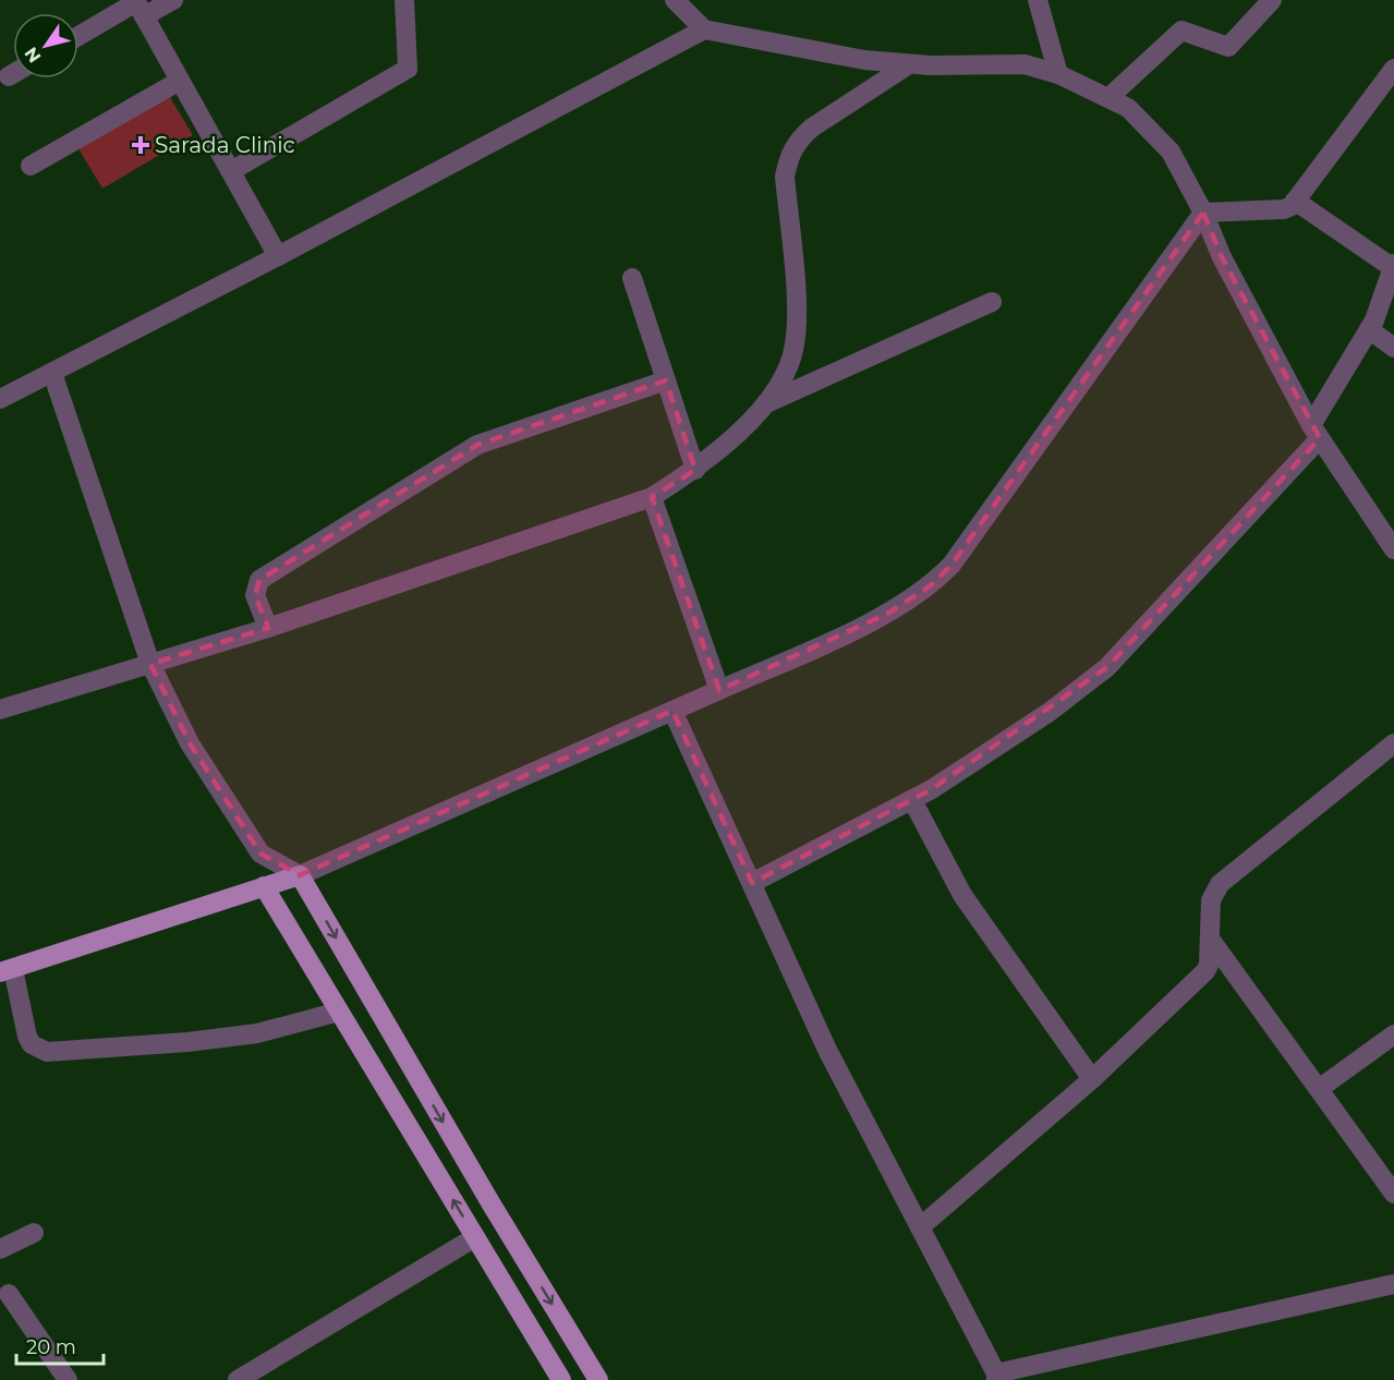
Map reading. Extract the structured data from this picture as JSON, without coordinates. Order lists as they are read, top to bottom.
{
  "places": {
    "health": ["Sarada Clinic"]
  },
  "scale_bar": "20 m",
  "north": "bottom left"
}
